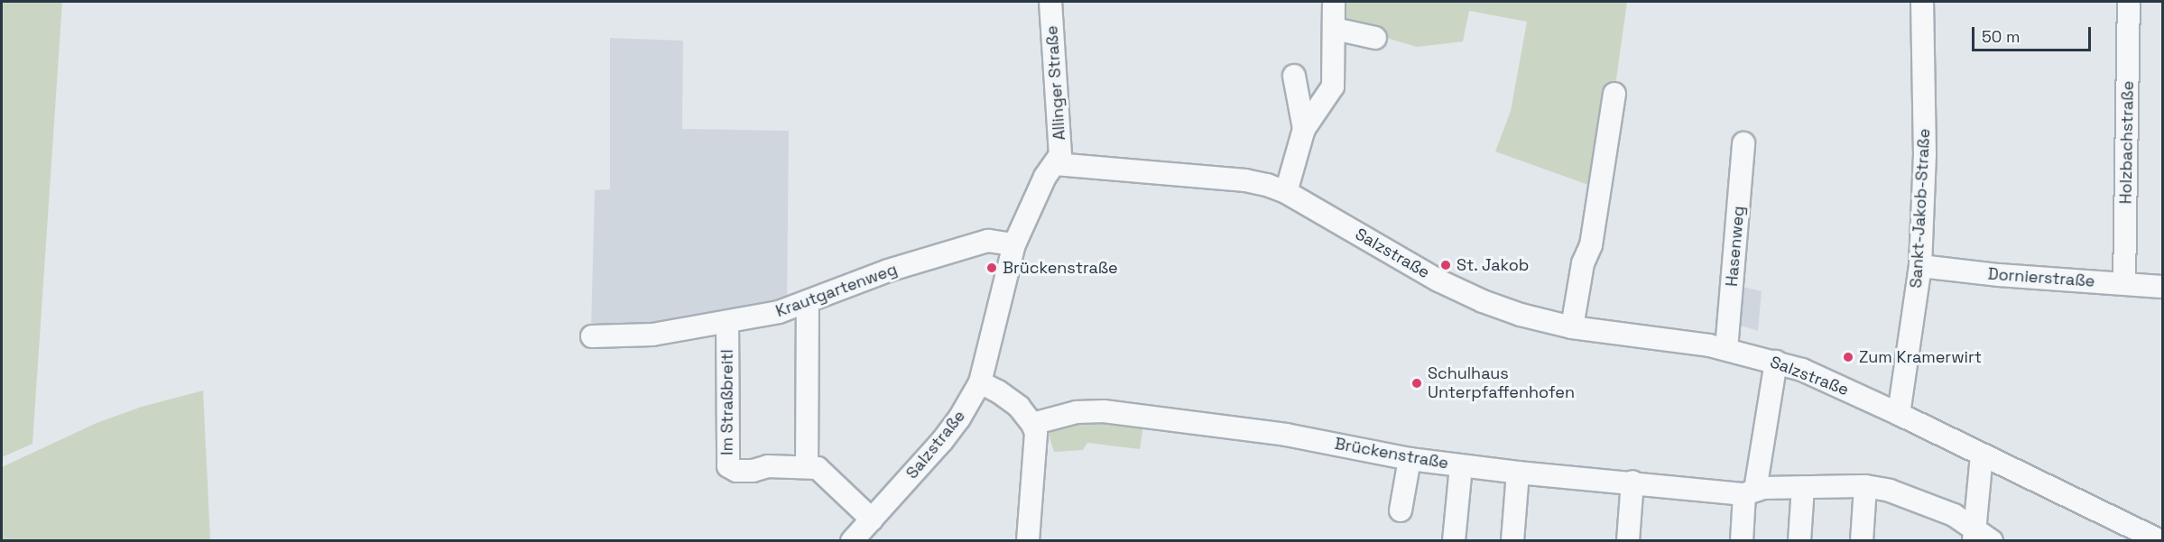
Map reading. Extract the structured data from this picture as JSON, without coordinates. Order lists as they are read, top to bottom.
{
  "streets": {
    "street": [
      "Allinger Straße",
      "Holzbachstraße",
      "Sankt-Jakob-Straße",
      "Hasenweg",
      "Salzstraße",
      "Dornierstraße",
      "Krautgartenweg",
      "Im Straßbreitl",
      "Brückenstraße"
    ]
  },
  "crossings": [
    ["Allinger Straße", "Salzstraße"],
    ["Holzbachstraße", "Dornierstraße"],
    ["Sankt-Jakob-Straße", "Salzstraße"],
    ["Sankt-Jakob-Straße", "Dornierstraße"],
    ["Hasenweg", "Salzstraße"],
    ["Salzstraße", "Krautgartenweg"],
    ["Salzstraße", "Im Straßbreitl"],
    ["Krautgartenweg", "Im Straßbreitl"]
  ],
  "places": [
    "St. Jakob",
    "Brückenstraße",
    "Zum Kramerwirt",
    "Schulhaus Unterpfaffenhofen"
  ],
  "scale_bar": "50 m"
}
